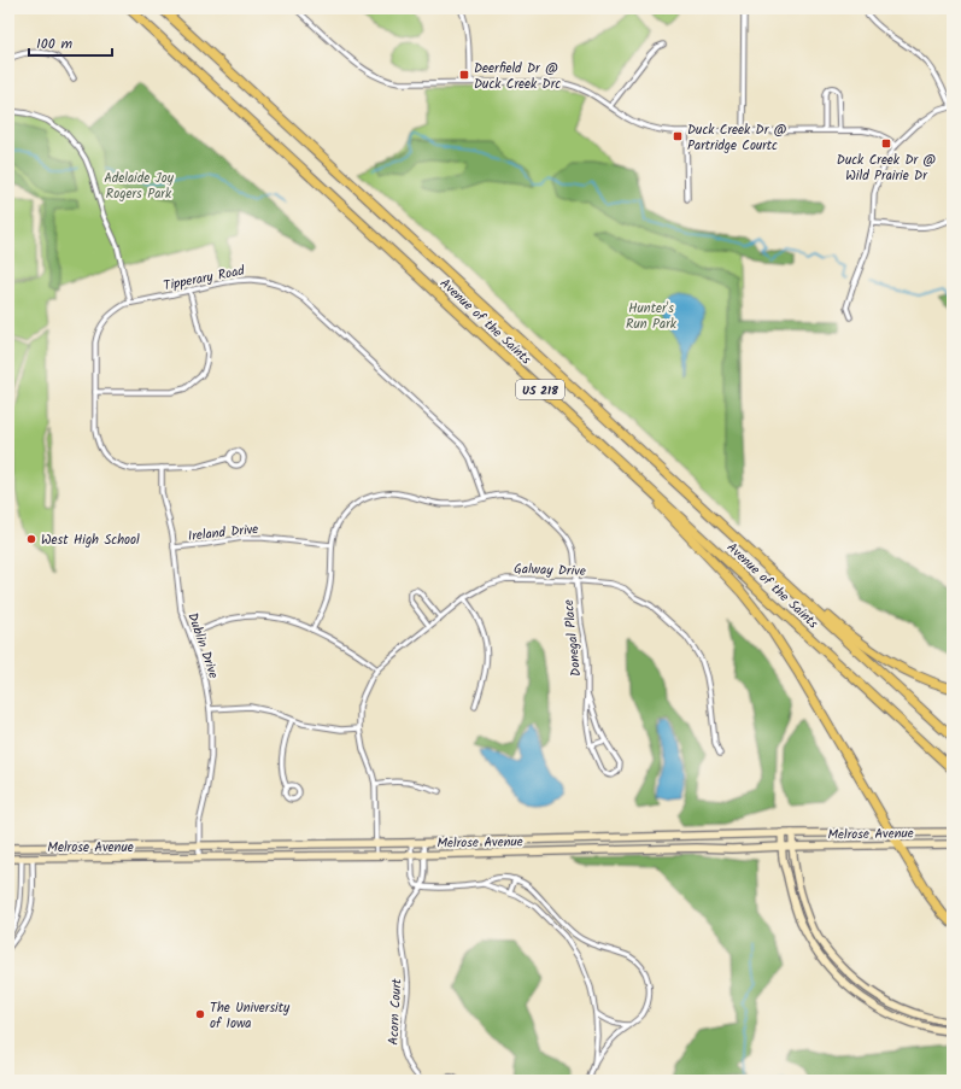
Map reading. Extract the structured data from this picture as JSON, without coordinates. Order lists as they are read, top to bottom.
{
  "streets": {
    "highway": ["Avenue of the Saints", "US 218"],
    "main road": ["Melrose Avenue"],
    "street": [
      "Tipperary Road",
      "Ireland Drive",
      "Galway Drive",
      "Donegal Place",
      "Dublin Drive",
      "Acorn Court"
    ]
  },
  "crossings": [
    ["Tipperary Road", "Donegal Place"],
    ["Tipperary Road", "Dublin Drive"],
    ["Ireland Drive", "Donegal Place"],
    ["Ireland Drive", "Dublin Drive"],
    ["Galway Drive", "Donegal Place"],
    ["Galway Drive", "Melrose Avenue"],
    ["Dublin Drive", "Melrose Avenue"]
  ],
  "parks": ["Adelaide Joy Rogers Park", "Hunter's Run Park"],
  "places": {
    "transit": ["Deerfield Dr @ Duck Creek Drc", "Duck Creek Dr @ Partridge Courtc", "Duck Creek Dr @ Wild Prairie Dr"],
    "other": ["West High School", "The University of Iowa"]
  },
  "scale_bar": "100 m"
}
